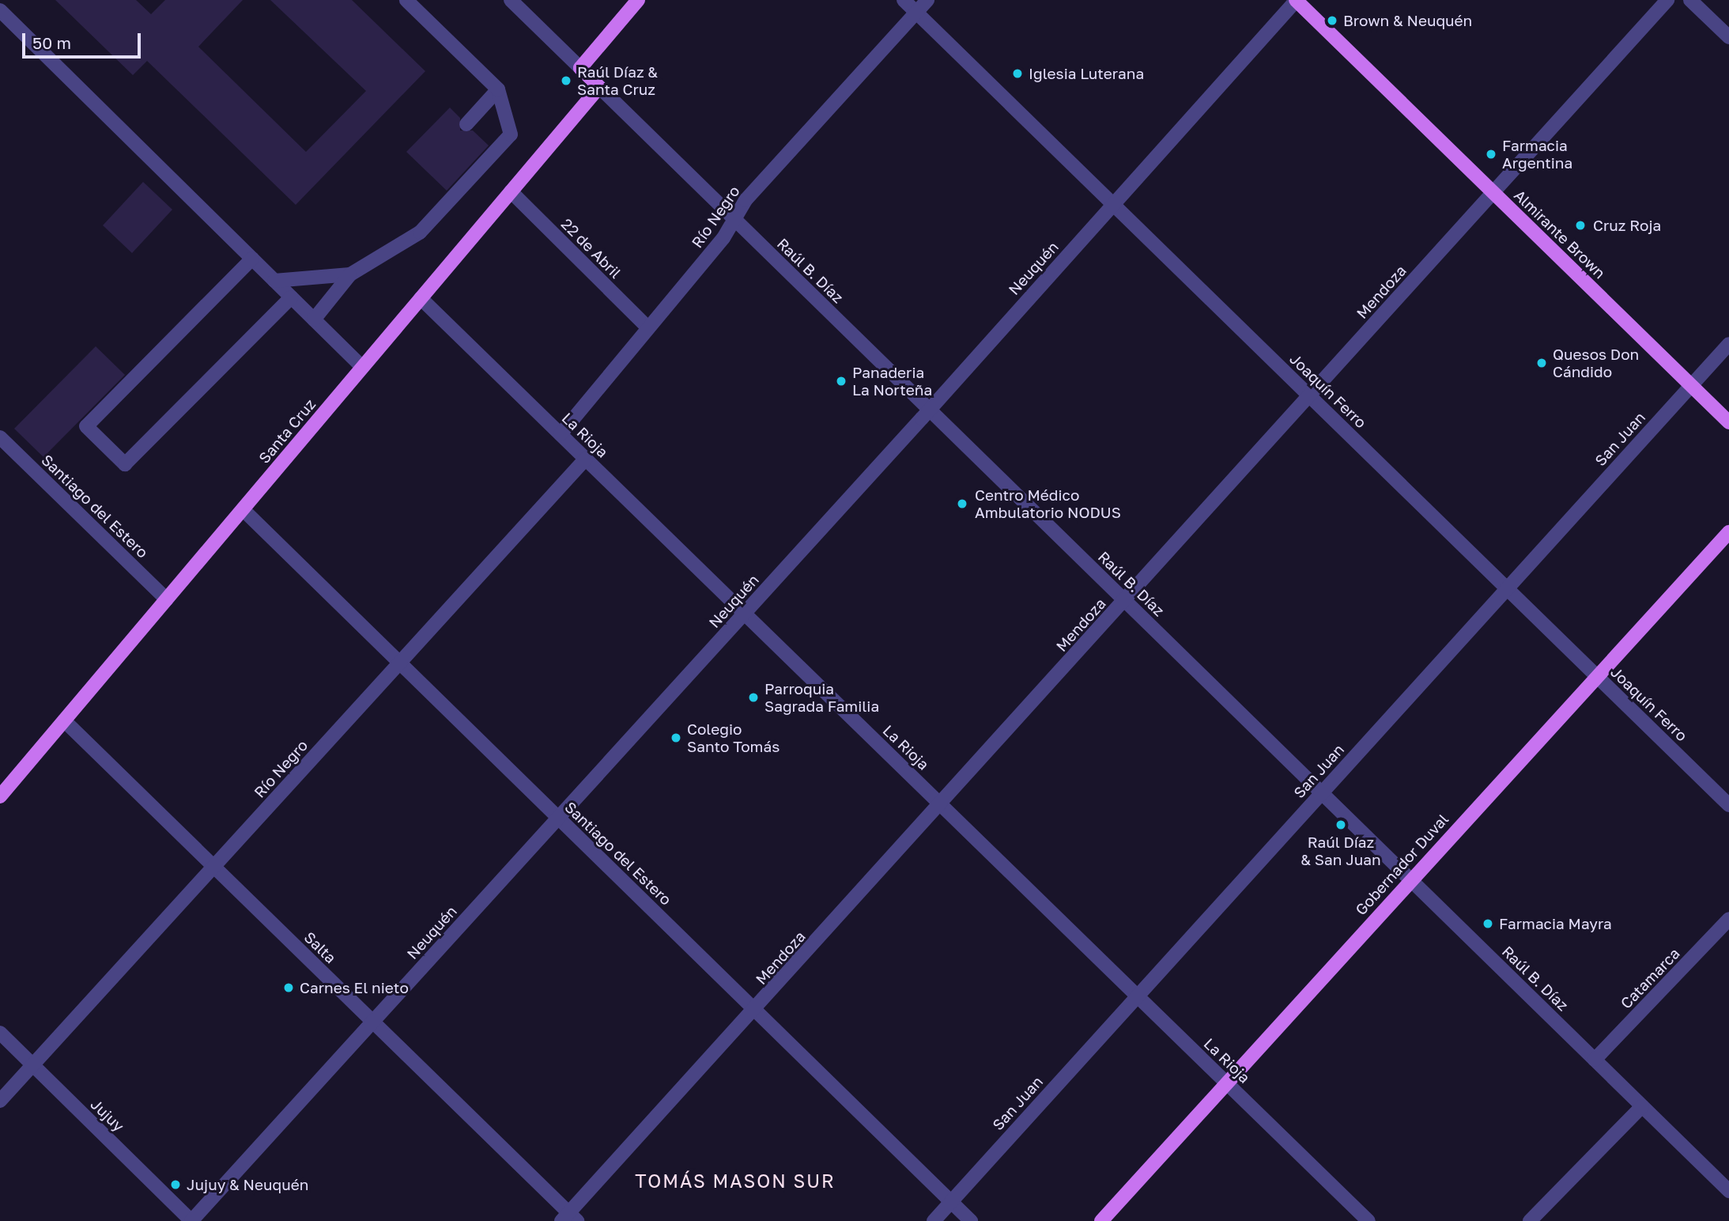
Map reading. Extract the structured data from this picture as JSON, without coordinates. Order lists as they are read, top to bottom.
{
  "streets": {
    "main road": [
      "Almirante Brown",
      "Raúl B. Díaz",
      "Santa Cruz",
      "Gobernador Duval"
    ],
    "street": [
      "Río Negro",
      "22 de Abril",
      "Neuquén",
      "Mendoza",
      "Joaquín Ferro",
      "La Rioja",
      "San Juan",
      "Santiago del Estero",
      "Salta",
      "Catamarca",
      "Jujuy"
    ]
  },
  "crossings": [
    ["Río Negro", "22 de Abril"],
    ["Río Negro", "Raúl B. Díaz"],
    ["Río Negro", "Joaquín Ferro"],
    ["Río Negro", "La Rioja"],
    ["Río Negro", "Santiago del Estero"],
    ["Río Negro", "Salta"],
    ["Río Negro", "Jujuy"],
    ["Almirante Brown", "Neuquén"],
    ["Almirante Brown", "Mendoza"],
    ["Almirante Brown", "San Juan"],
    ["22 de Abril", "Santa Cruz"],
    ["Neuquén", "Raúl B. Díaz"],
    ["Neuquén", "Joaquín Ferro"],
    ["Neuquén", "La Rioja"],
    ["Neuquén", "Santiago del Estero"],
    ["Neuquén", "Salta"],
    ["Neuquén", "Jujuy"],
    ["Raúl B. Díaz", "Mendoza"],
    ["Raúl B. Díaz", "Santa Cruz"],
    ["Raúl B. Díaz", "San Juan"],
    ["Raúl B. Díaz", "Gobernador Duval"],
    ["Raúl B. Díaz", "Catamarca"],
    ["Mendoza", "Joaquín Ferro"],
    ["Mendoza", "La Rioja"],
    ["Mendoza", "Santiago del Estero"],
    ["Mendoza", "Salta"],
    ["Joaquín Ferro", "San Juan"],
    ["Joaquín Ferro", "Gobernador Duval"],
    ["Santa Cruz", "La Rioja"],
    ["Santa Cruz", "Santiago del Estero"],
    ["Santa Cruz", "Salta"],
    ["La Rioja", "San Juan"],
    ["La Rioja", "Gobernador Duval"],
    ["San Juan", "Santiago del Estero"]
  ],
  "districts": ["TOMÁS MASON SUR"],
  "places": [
    "Brown & Neuquén",
    "Iglesia Luterana",
    "Raúl Díaz & Santa Cruz",
    "Farmacia Argentina",
    "Cruz Roja",
    "Quesos Don Cándido",
    "Panaderia La Norteña",
    "Centro Médico Ambulatorio NODUS",
    "Parroquia Sagrada Familia",
    "Colegio Santo Tomás",
    "Raúl Díaz & San Juan",
    "Farmacia Mayra",
    "Carnes El nieto",
    "Jujuy & Neuquén"
  ],
  "scale_bar": "50 m"
}
